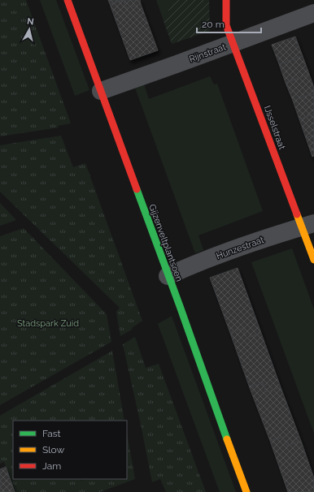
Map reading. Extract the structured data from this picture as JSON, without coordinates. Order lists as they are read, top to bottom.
{
  "streets": {
    "street": [
      "Rijnstraat",
      "IJsselstraat",
      "Gijzenveltplantsoen",
      "Hunzestraat"
    ]
  },
  "crossings": [
    ["Rijnstraat", "IJsselstraat"],
    ["Rijnstraat", "Gijzenveltplantsoen"],
    ["IJsselstraat", "Hunzestraat"],
    ["Gijzenveltplantsoen", "Hunzestraat"]
  ],
  "parks": ["Stadspark Zuid"],
  "legend": ["Fast", "Slow", "Jam"],
  "scale_bar": "20 m",
  "north": "top"
}
